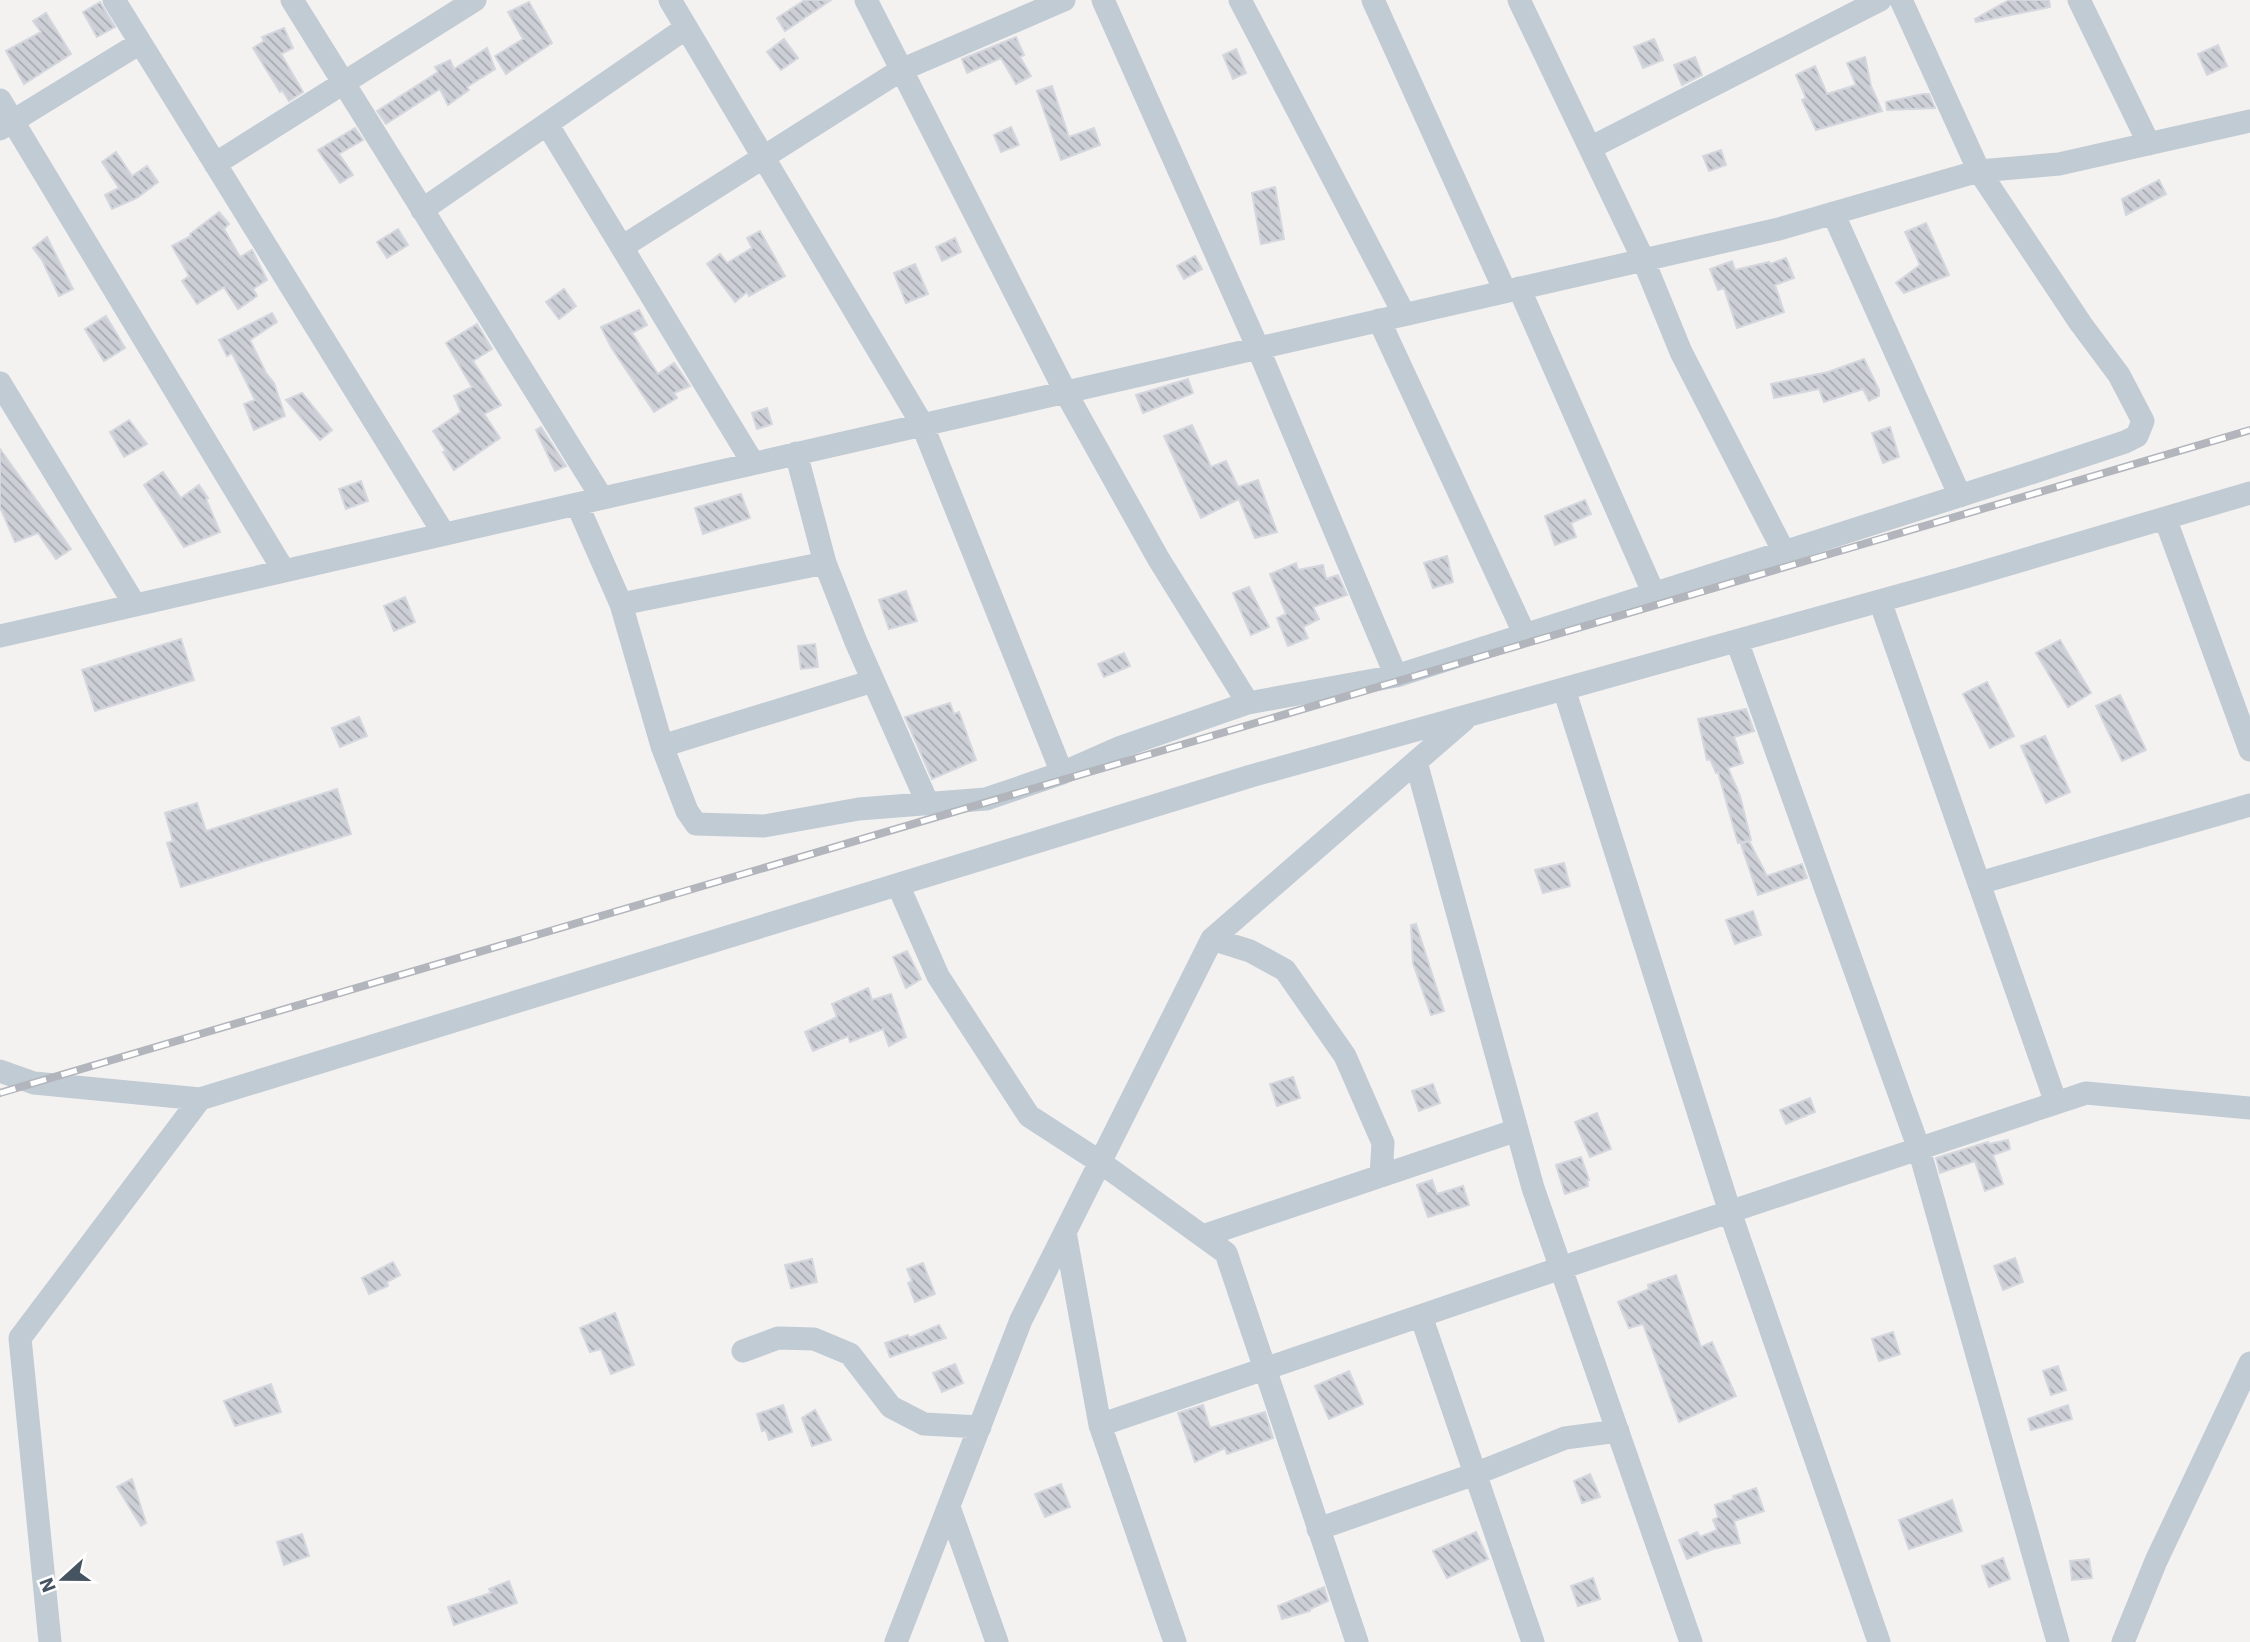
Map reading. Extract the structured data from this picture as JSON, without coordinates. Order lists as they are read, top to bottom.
{
  "north": "left"
}
